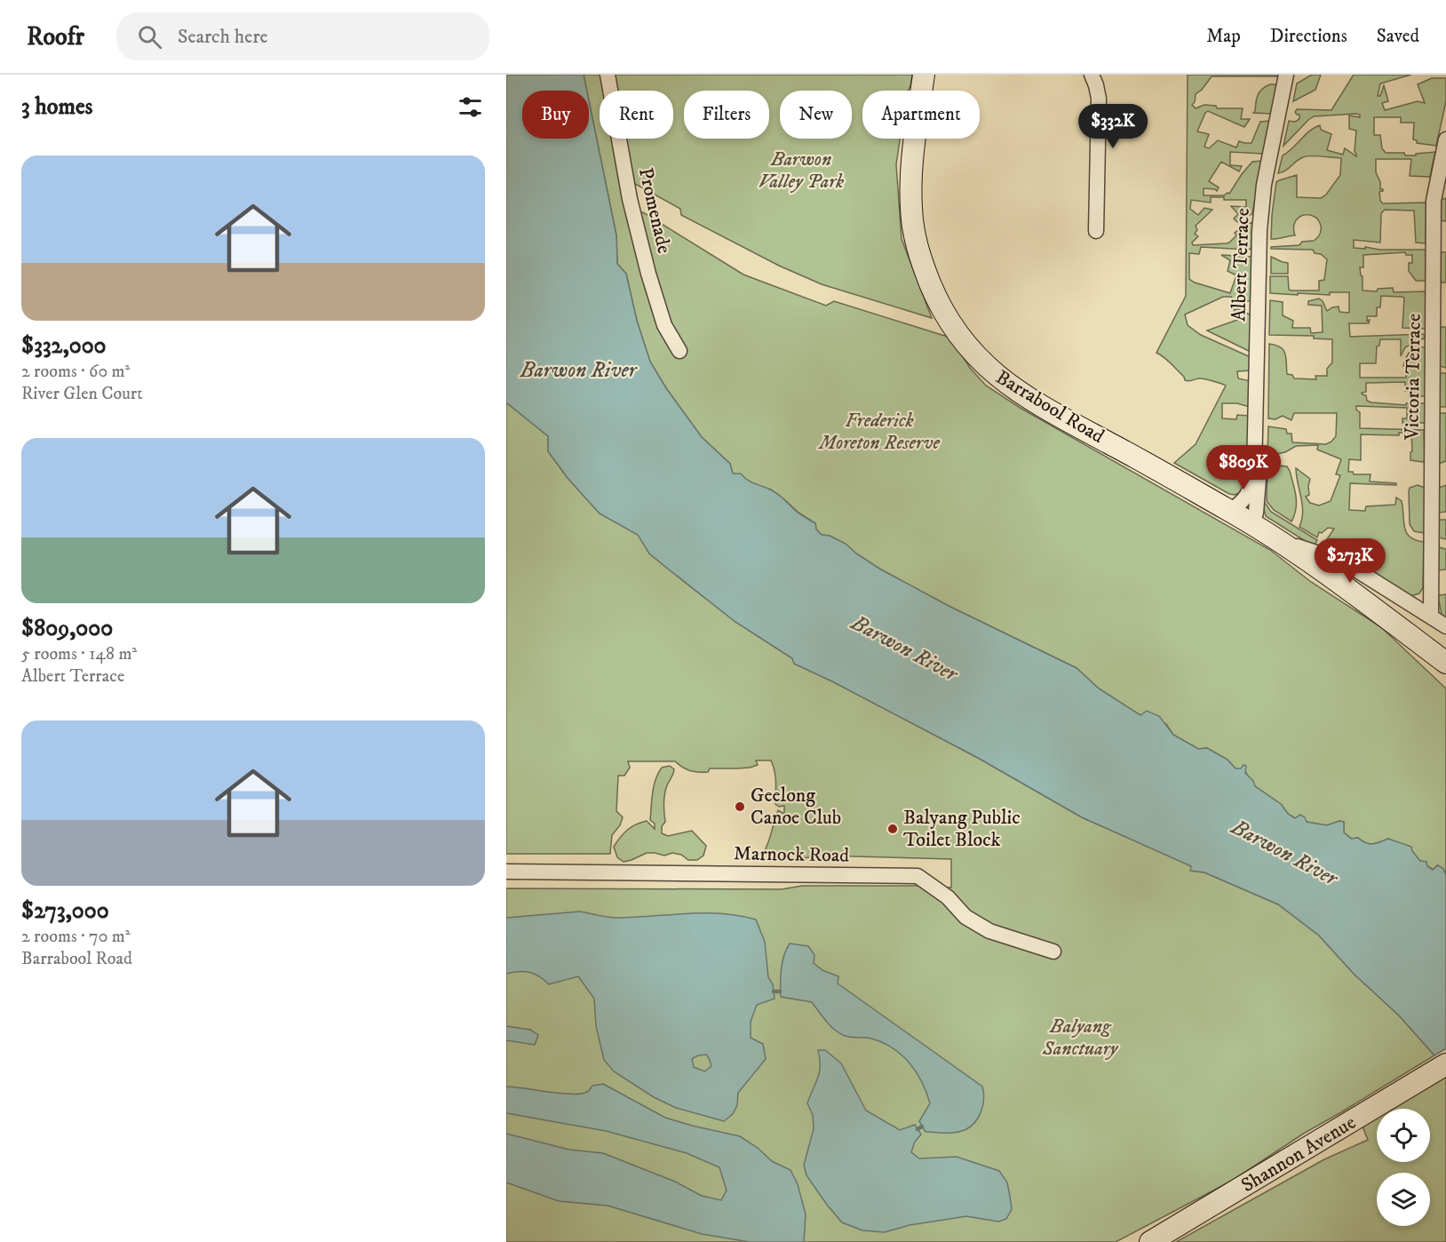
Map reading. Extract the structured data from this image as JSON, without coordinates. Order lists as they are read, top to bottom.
{
  "streets": {
    "street": [
      "Promenade",
      "Albert Terrace",
      "Victoria Terrace",
      "Barrabool Road",
      "Marnock Road",
      "Shannon Avenue"
    ]
  },
  "crossings": [
    ["Albert Terrace", "Barrabool Road"],
    ["Victoria Terrace", "Barrabool Road"]
  ],
  "water": ["Barwon River"],
  "parks": ["Barwon Valley Park", "Frederick Moreton Reserve", "Balyang Sanctuary"],
  "places": ["Geelong Canoe Club", "Balyang Public Toilet Block"],
  "page": {
    "header": "Roofr",
    "search": "Search here",
    "nav": ["Map", "Directions", "Saved"],
    "heading": "3 homes",
    "chip": [
      "Buy",
      "Rent",
      "Filters",
      "New",
      "Apartment"
    ],
    "price": ["$332K", "$809K", "$273K"],
    "list": [
      {
        "name": "$332,000",
        "note": "2 rooms · 60 m² · River Glen Court"
      },
      {
        "name": "$809,000",
        "note": "5 rooms · 148 m² · Albert Terrace"
      },
      {
        "name": "$273,000",
        "note": "2 rooms · 70 m² · Barrabool Road"
      }
    ]
  }
}
